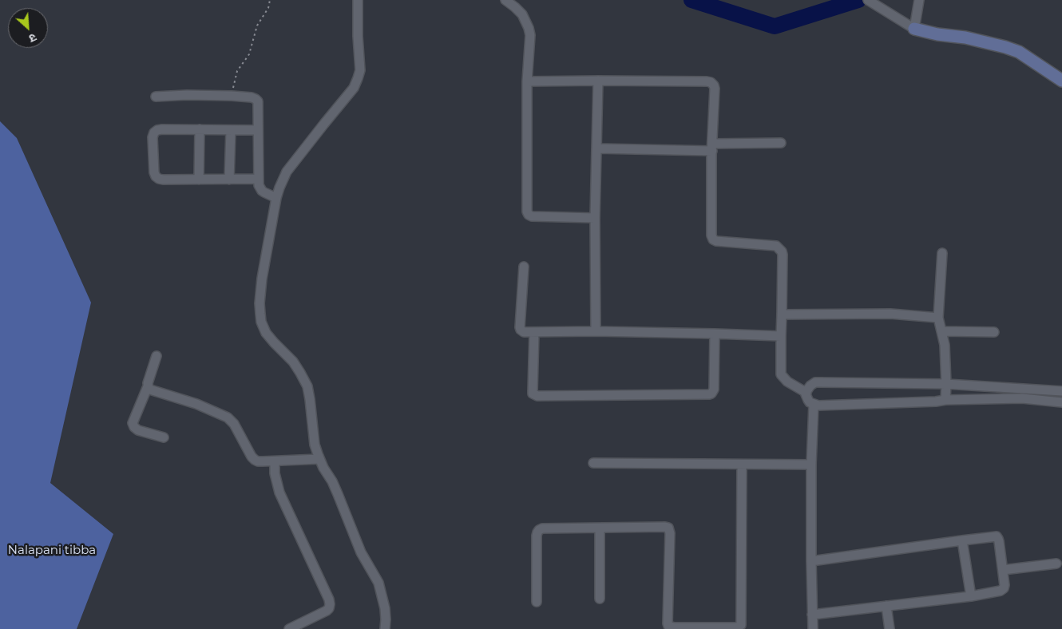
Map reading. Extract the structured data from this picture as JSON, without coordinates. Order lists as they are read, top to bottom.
{
  "parks": ["Nalapani tibba"],
  "north": "bottom right"
}
